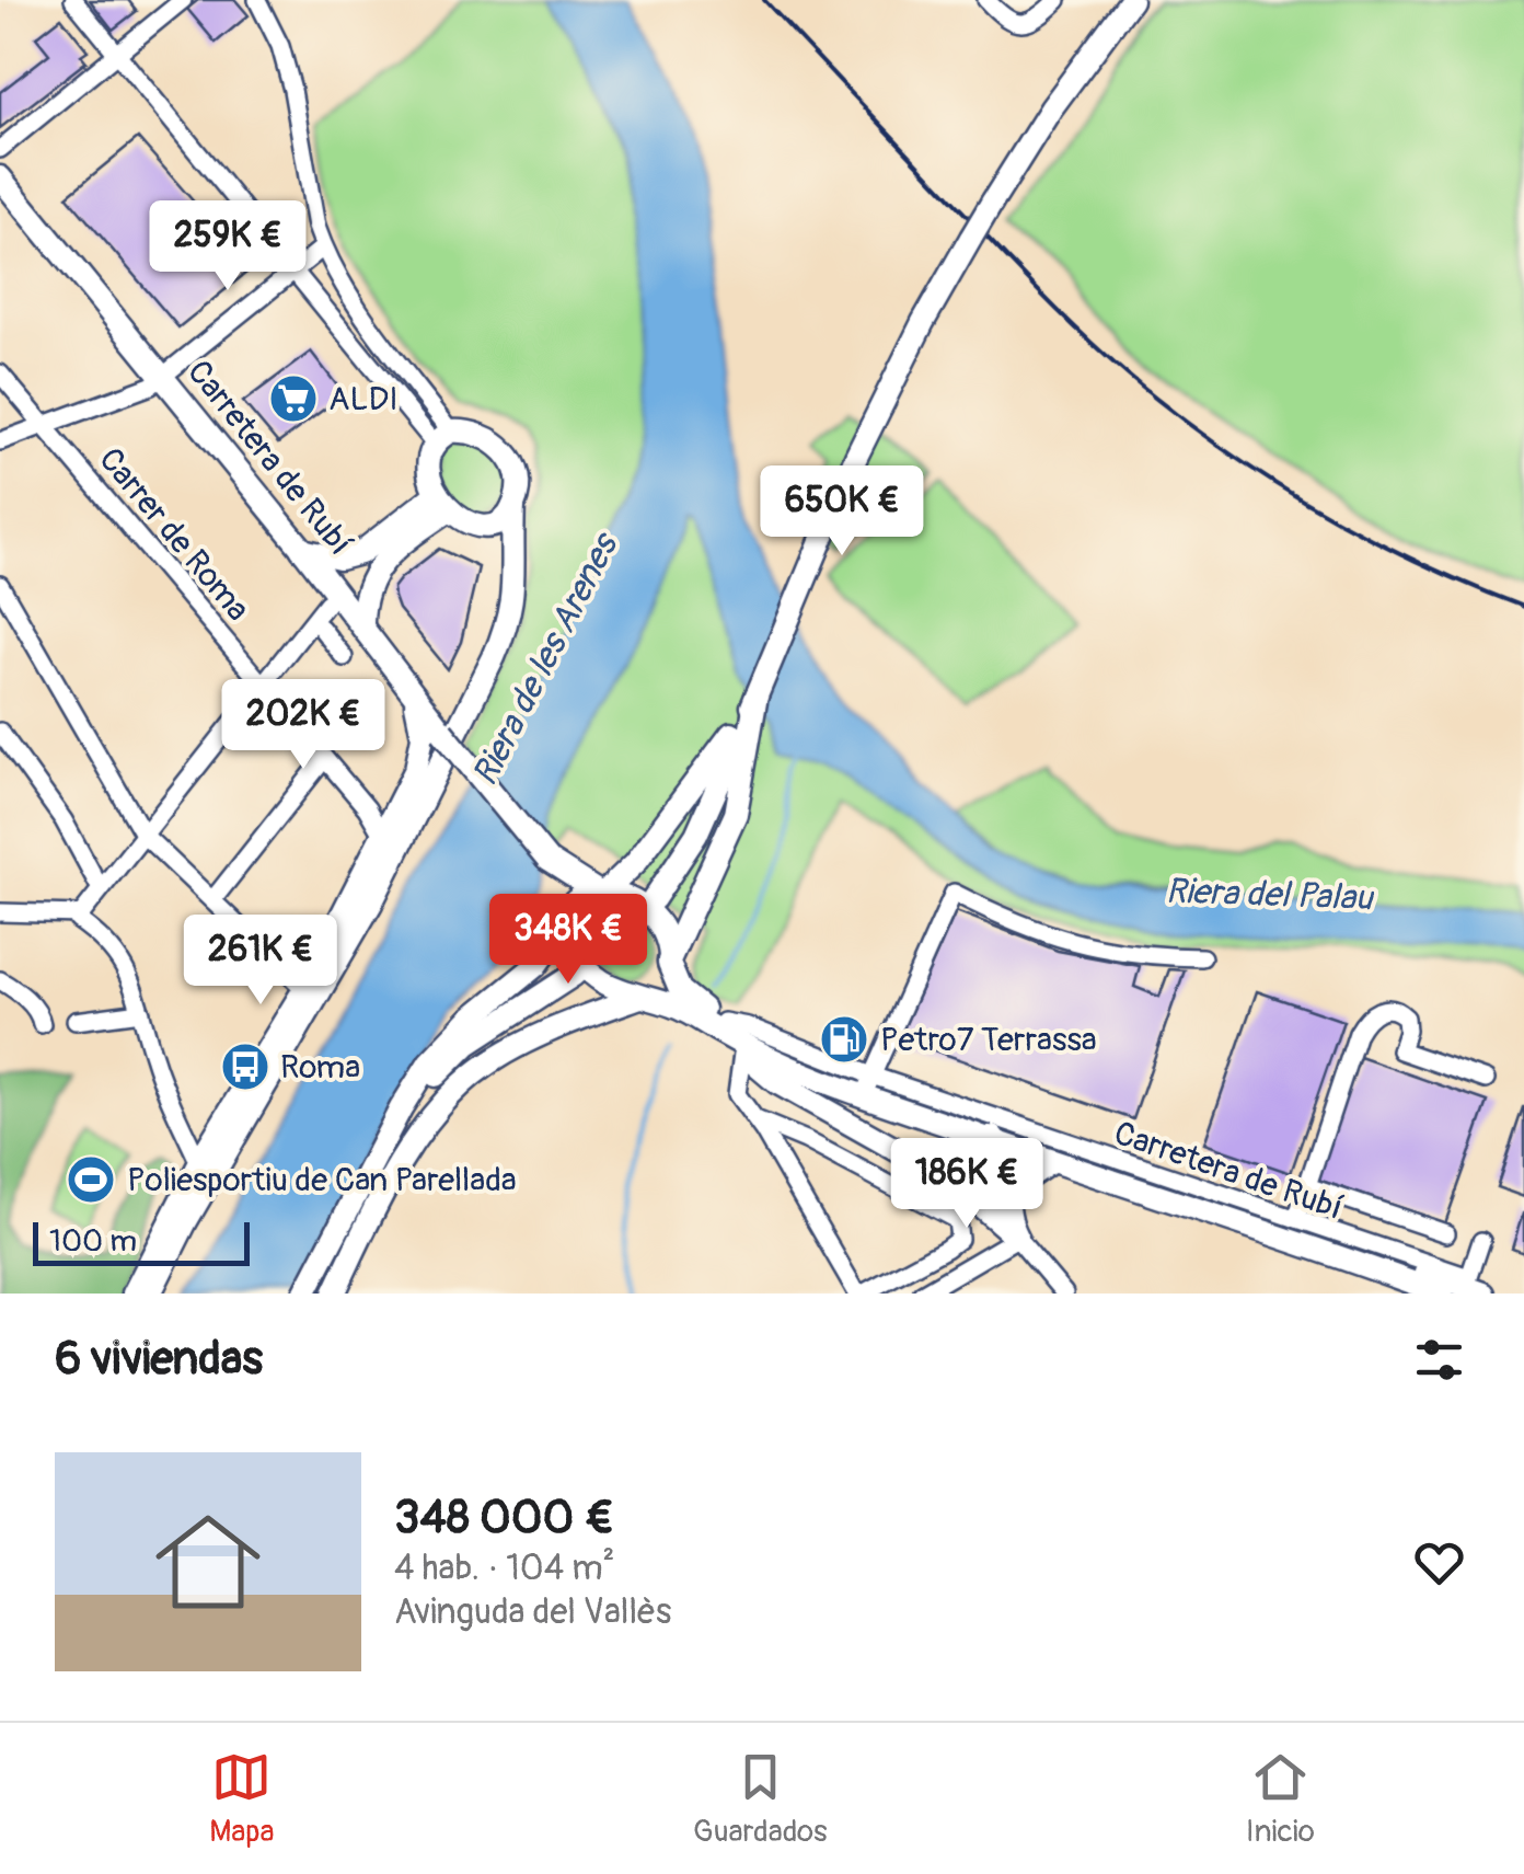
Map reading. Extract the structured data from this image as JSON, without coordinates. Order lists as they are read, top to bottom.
{
  "streets": {
    "main road": ["Carretera de Rubí"],
    "street": ["Carrer de Roma"]
  },
  "water": ["Riera de les Arenes", "Riera del Palau"],
  "places": {
    "supermarket": ["ALDI"],
    "fuel station": ["Petro7 Terrassa"],
    "bus stop": ["Roma"],
    "sports": ["Poliesportiu de Can Parellada"]
  },
  "scale_bar": "100 m",
  "page": {
    "price": [
      "259K €",
      "650K €",
      "202K €",
      "348K €",
      "261K €",
      "186K €"
    ],
    "scale": "100 m",
    "heading": "6 viviendas",
    "list": [
      {
        "name": "348 000 €",
        "note": "4 hab. · 104 m² · Avinguda del Vallès"
      }
    ],
    "tabs": ["Mapa", "Guardados", "Inicio"]
  }
}
